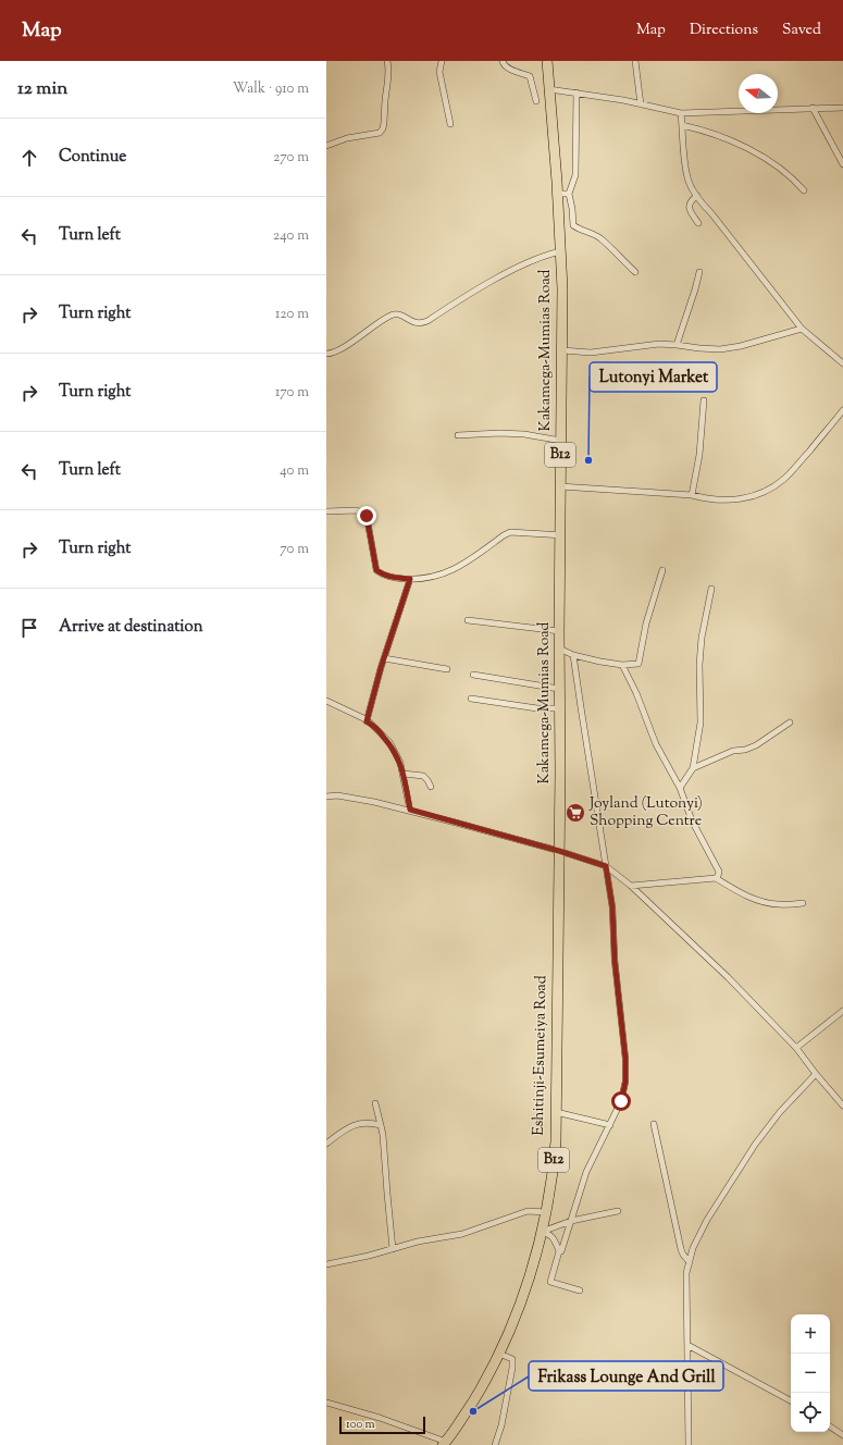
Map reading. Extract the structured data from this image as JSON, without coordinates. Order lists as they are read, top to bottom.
{
  "streets": {
    "highway": ["Kakamega-Mumias Road", "B12", "Eshitinji-Esumeiya Road"]
  },
  "crossings": [
    ["Kakamega-Mumias Road", "Eshitinji-Esumeiya Road"]
  ],
  "places": {
    "other": ["Lutonyi Market", "Frikass Lounge And Grill"],
    "supermarket": ["Joyland (Lutonyi) Shopping Centre"]
  },
  "scale_bar": "100 m",
  "north": "left",
  "page": {
    "header": "Map",
    "nav": ["Map", "Directions", "Saved"],
    "heading": ["12 min", "Walk · 910 m"],
    "list": [
      ["Continue", "270 m"],
      ["Turn left", "240 m"],
      ["Turn right", "120 m"],
      ["Turn right", "170 m"],
      ["Turn left", "40 m"],
      ["Turn right", "70 m"],
      "Arrive at destination"
    ],
    "map_buttons": ["+", "−"],
    "scale": "100 m"
  }
}
